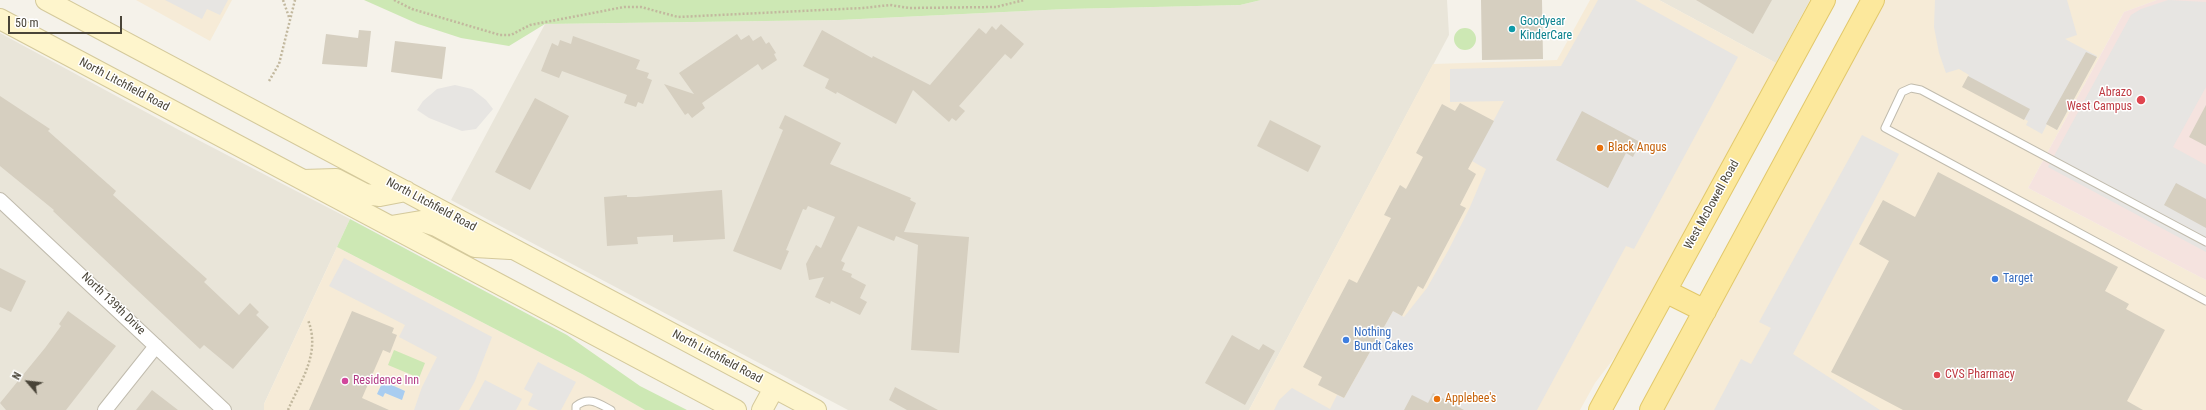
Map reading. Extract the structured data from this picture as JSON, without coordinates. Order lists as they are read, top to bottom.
{
  "streets": {
    "main road": ["North Litchfield Road", "West McDowell Road"],
    "street": ["North 139th Drive"]
  },
  "places": [
    "Goodyear KinderCare",
    "Abrazo West Campus",
    "Black Angus",
    "Target",
    "Nothing Bundt Cakes",
    "CVS Pharmacy",
    "Residence Inn",
    "Applebee's"
  ],
  "scale_bar": "50 m",
  "north": "top left"
}
